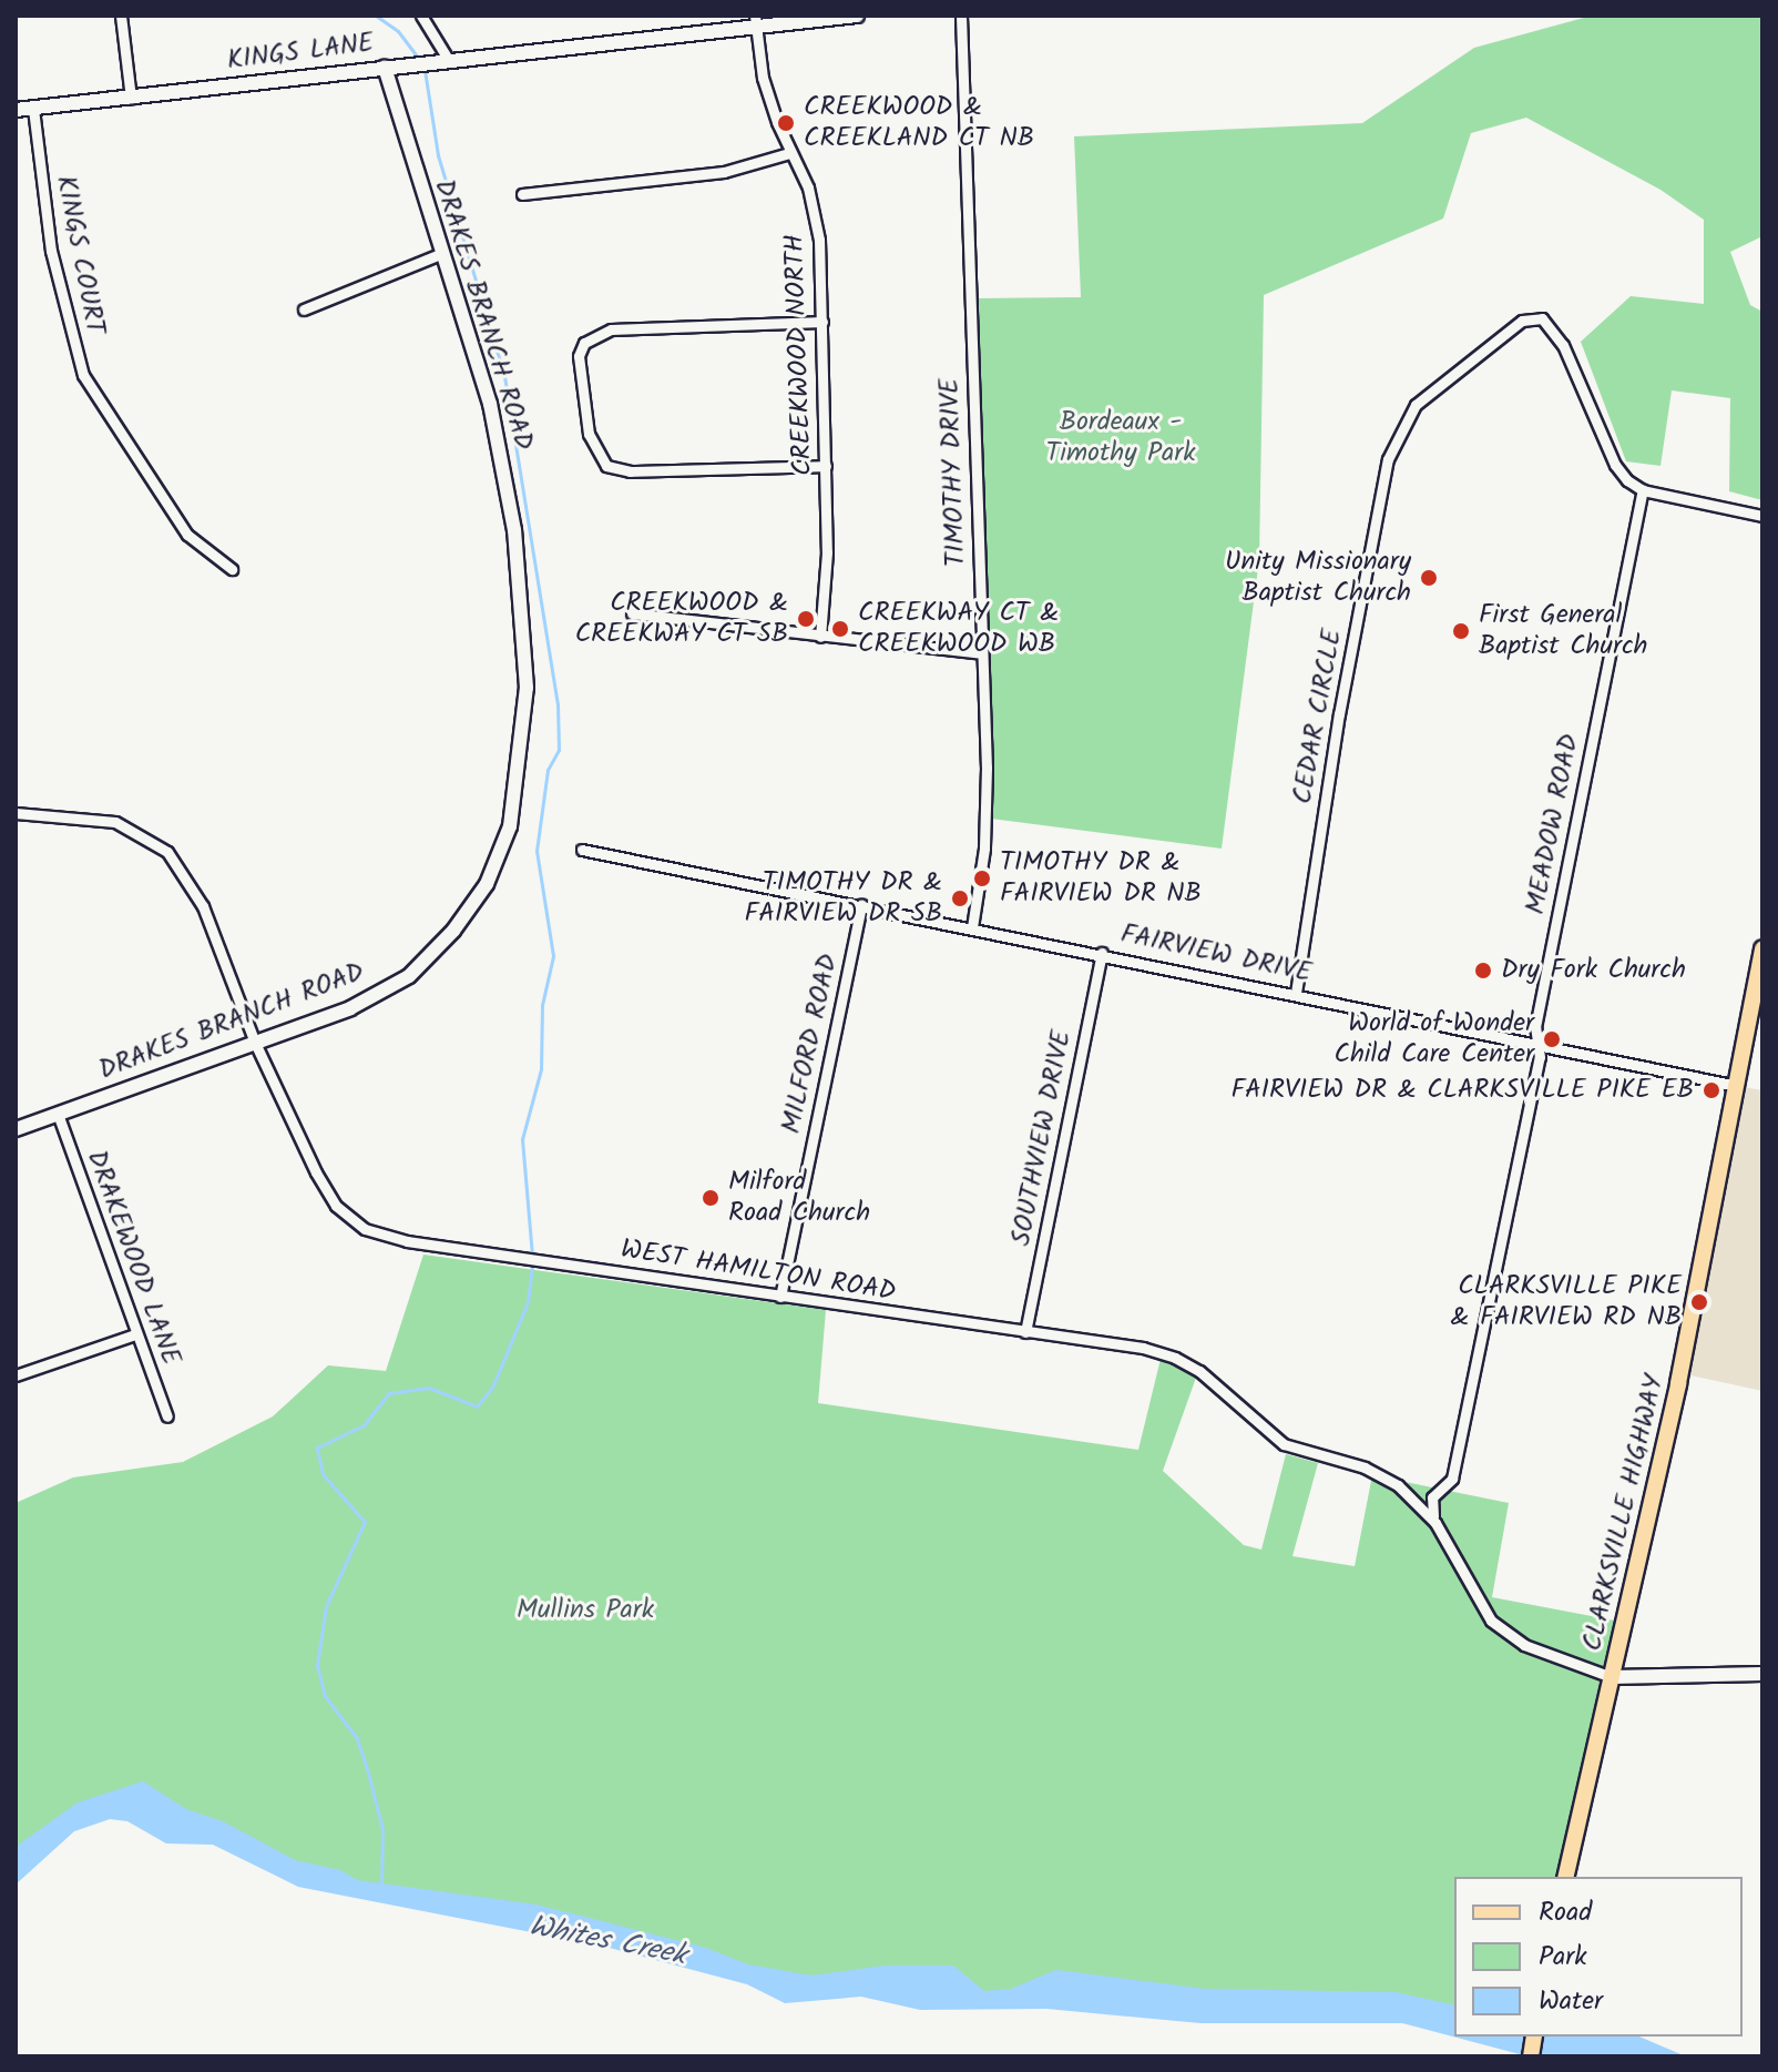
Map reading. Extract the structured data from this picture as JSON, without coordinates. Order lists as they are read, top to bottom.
{
  "streets": {
    "main road": ["CLARKSVILLE HIGHWAY"],
    "street": [
      "KINGS LANE",
      "KINGS COURT",
      "DRAKES BRANCH ROAD",
      "CREEKWOOD NORTH",
      "TIMOTHY DRIVE",
      "CEDAR CIRCLE",
      "MEADOW ROAD",
      "FAIRVIEW DRIVE",
      "MILFORD ROAD",
      "SOUTHVIEW DRIVE",
      "DRAKEWOOD LANE",
      "WEST HAMILTON ROAD"
    ]
  },
  "crossings": [
    ["KINGS LANE", "KINGS COURT"],
    ["KINGS LANE", "DRAKES BRANCH ROAD"],
    ["KINGS LANE", "CREEKWOOD NORTH"],
    ["DRAKES BRANCH ROAD", "DRAKEWOOD LANE"],
    ["DRAKES BRANCH ROAD", "WEST HAMILTON ROAD"],
    ["TIMOTHY DRIVE", "FAIRVIEW DRIVE"],
    ["CEDAR CIRCLE", "MEADOW ROAD"],
    ["CEDAR CIRCLE", "FAIRVIEW DRIVE"],
    ["MEADOW ROAD", "FAIRVIEW DRIVE"],
    ["MEADOW ROAD", "WEST HAMILTON ROAD"],
    ["FAIRVIEW DRIVE", "MILFORD ROAD"],
    ["FAIRVIEW DRIVE", "SOUTHVIEW DRIVE"],
    ["FAIRVIEW DRIVE", "CLARKSVILLE HIGHWAY"],
    ["MILFORD ROAD", "WEST HAMILTON ROAD"],
    ["SOUTHVIEW DRIVE", "WEST HAMILTON ROAD"],
    ["WEST HAMILTON ROAD", "CLARKSVILLE HIGHWAY"]
  ],
  "water": ["Whites Creek"],
  "parks": ["Bordeaux - Timothy Park", "Mullins Park"],
  "places": [
    "CREEKWOOD & CREEKLAND CT NB",
    "Unity Missionary Baptist Church",
    "CREEKWOOD & CREEKWAY CT SB",
    "CREEKWAY CT & CREEKWOOD WB",
    "First General Baptist Church",
    "TIMOTHY DR & FAIRVIEW DR NB",
    "TIMOTHY DR & FAIRVIEW DR SB",
    "Dry Fork Church",
    "World of Wonder Child Care Center",
    "FAIRVIEW DR & CLARKSVILLE PIKE EB",
    "Milford Road Church",
    "CLARKSVILLE PIKE & FAIRVIEW RD NB"
  ],
  "legend": ["Road", "Park", "Water"]
}
